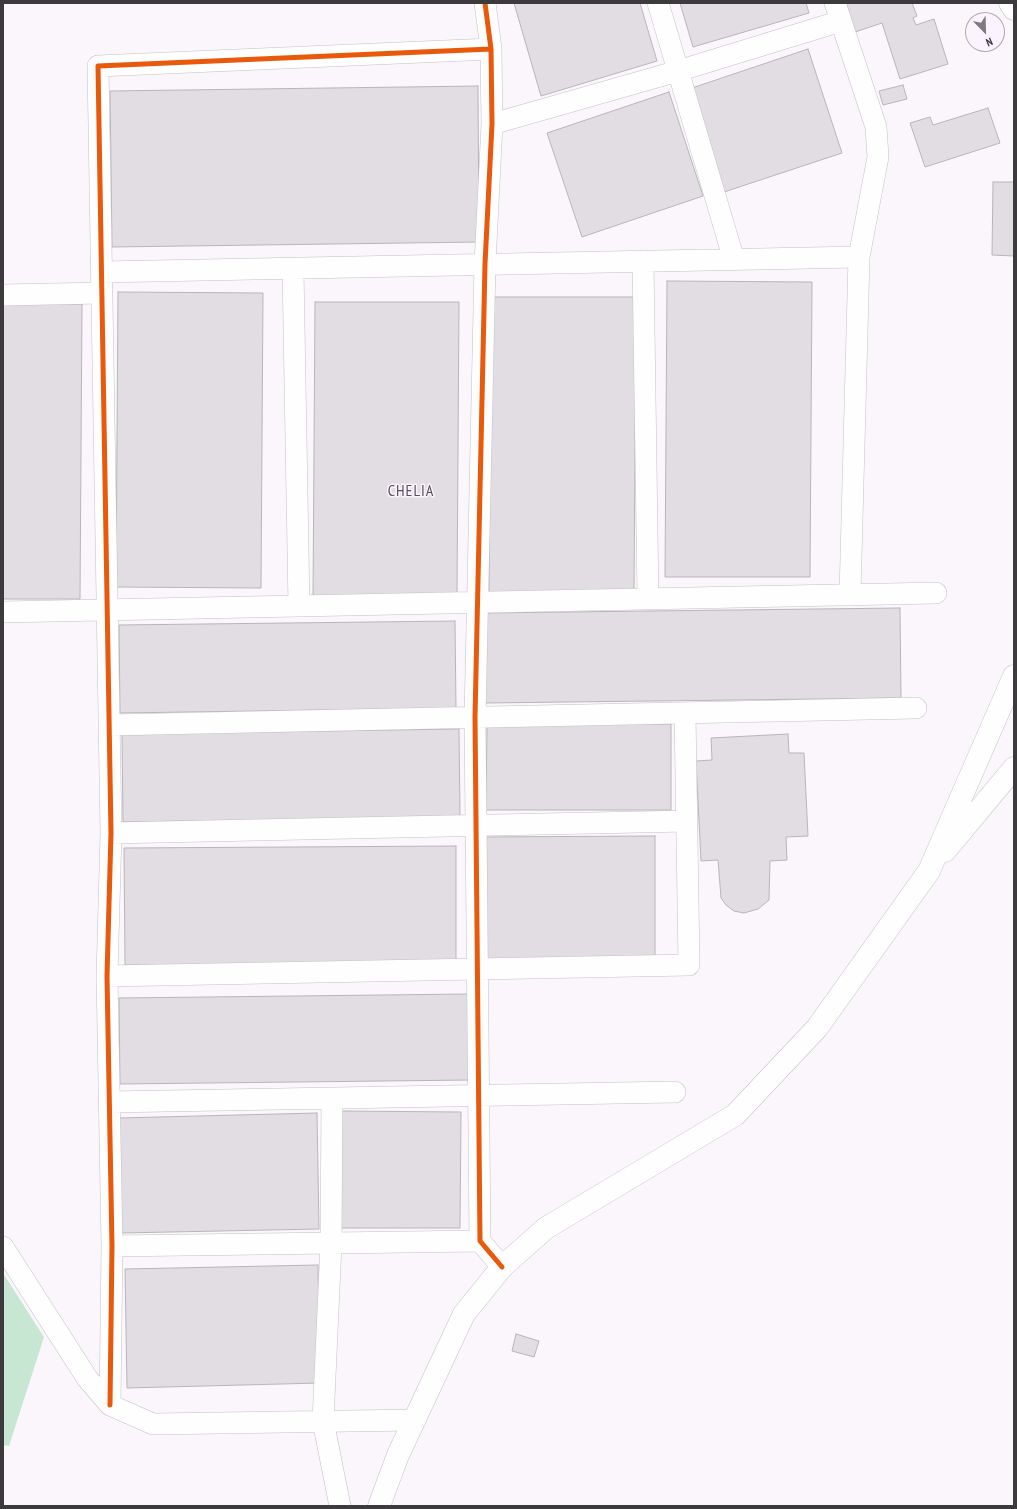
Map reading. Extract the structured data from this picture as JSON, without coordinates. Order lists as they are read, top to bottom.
{
  "districts": ["CHELIA"],
  "north": "bottom right"
}
